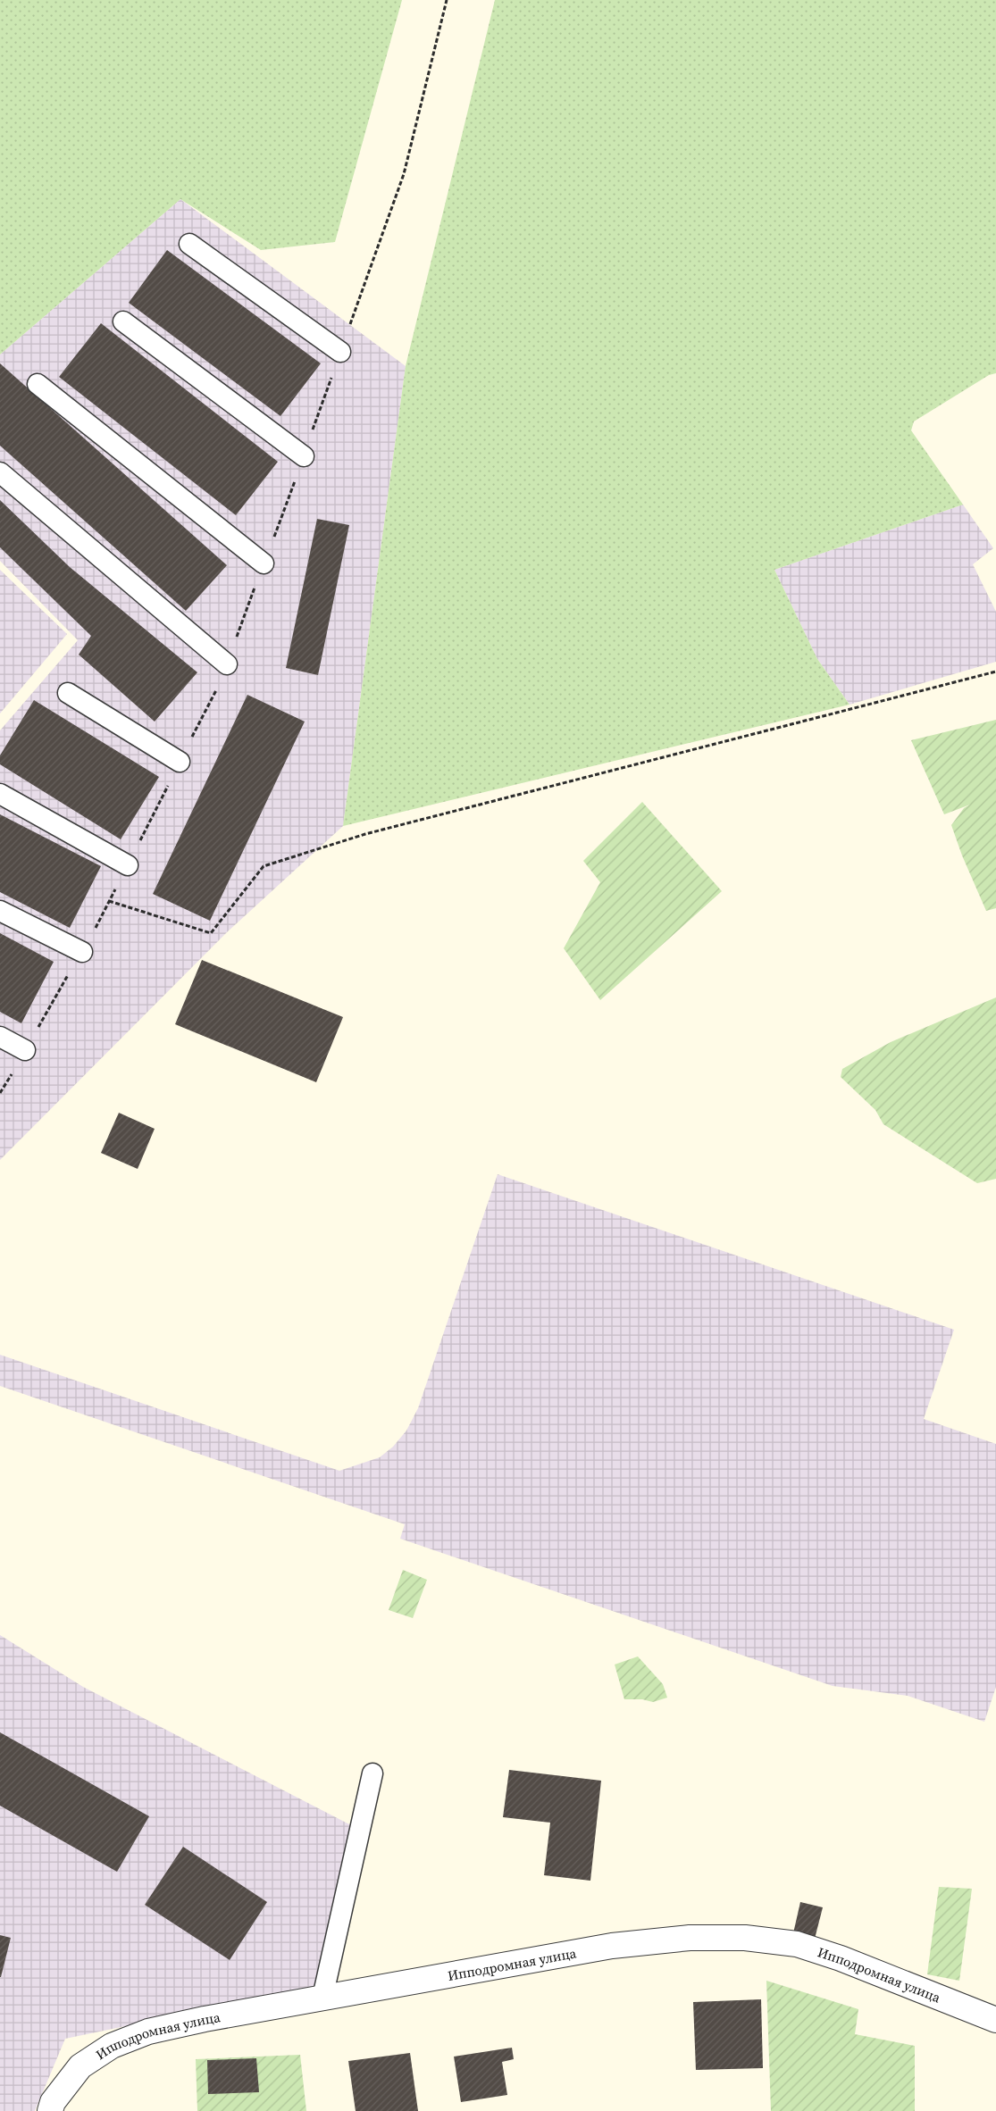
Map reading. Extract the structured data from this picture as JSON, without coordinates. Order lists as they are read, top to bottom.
{
  "streets": {
    "street": ["Ипподромная улица"]
  }
}
